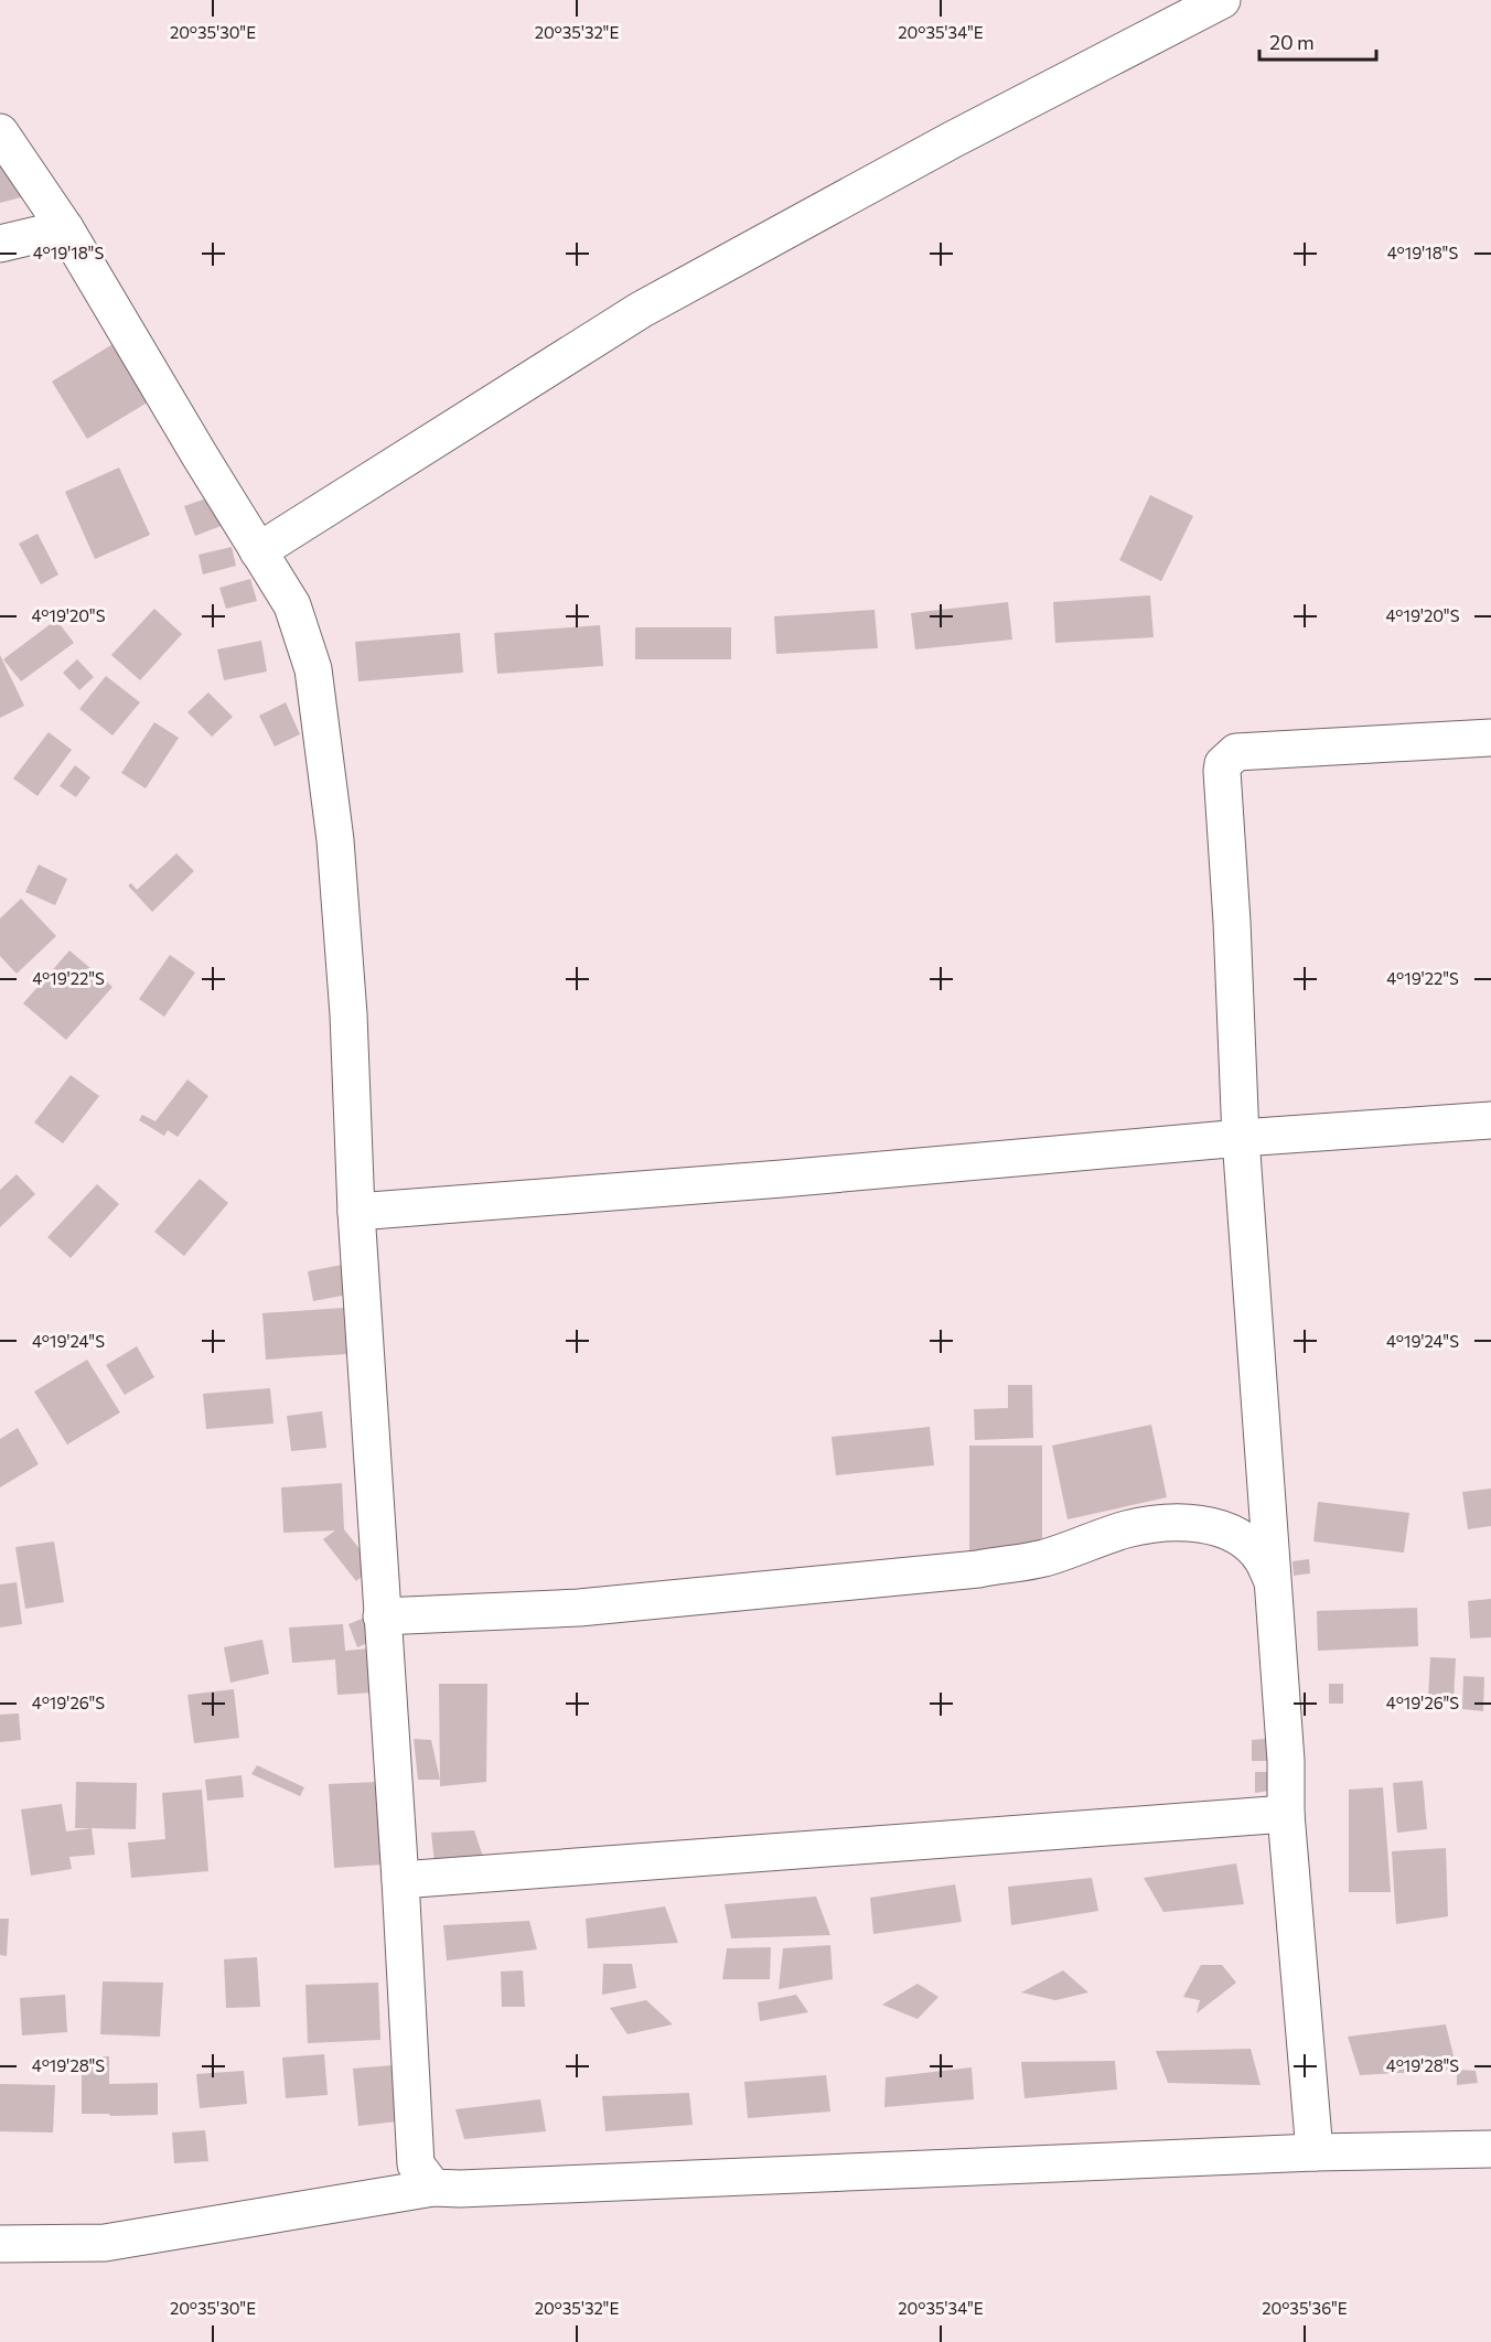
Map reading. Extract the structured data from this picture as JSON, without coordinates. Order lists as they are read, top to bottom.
{
  "scale_bar": "20 m",
  "coordinates": [
    "20°35'30\"E",
    "20°35'32\"E",
    "20°35'34\"E",
    "4°19'18\"S",
    "4°19'20\"S",
    "4°19'22\"S",
    "4°19'24\"S",
    "4°19'26\"S",
    "4°19'28\"S",
    "20°35'36\"E"
  ]
}
